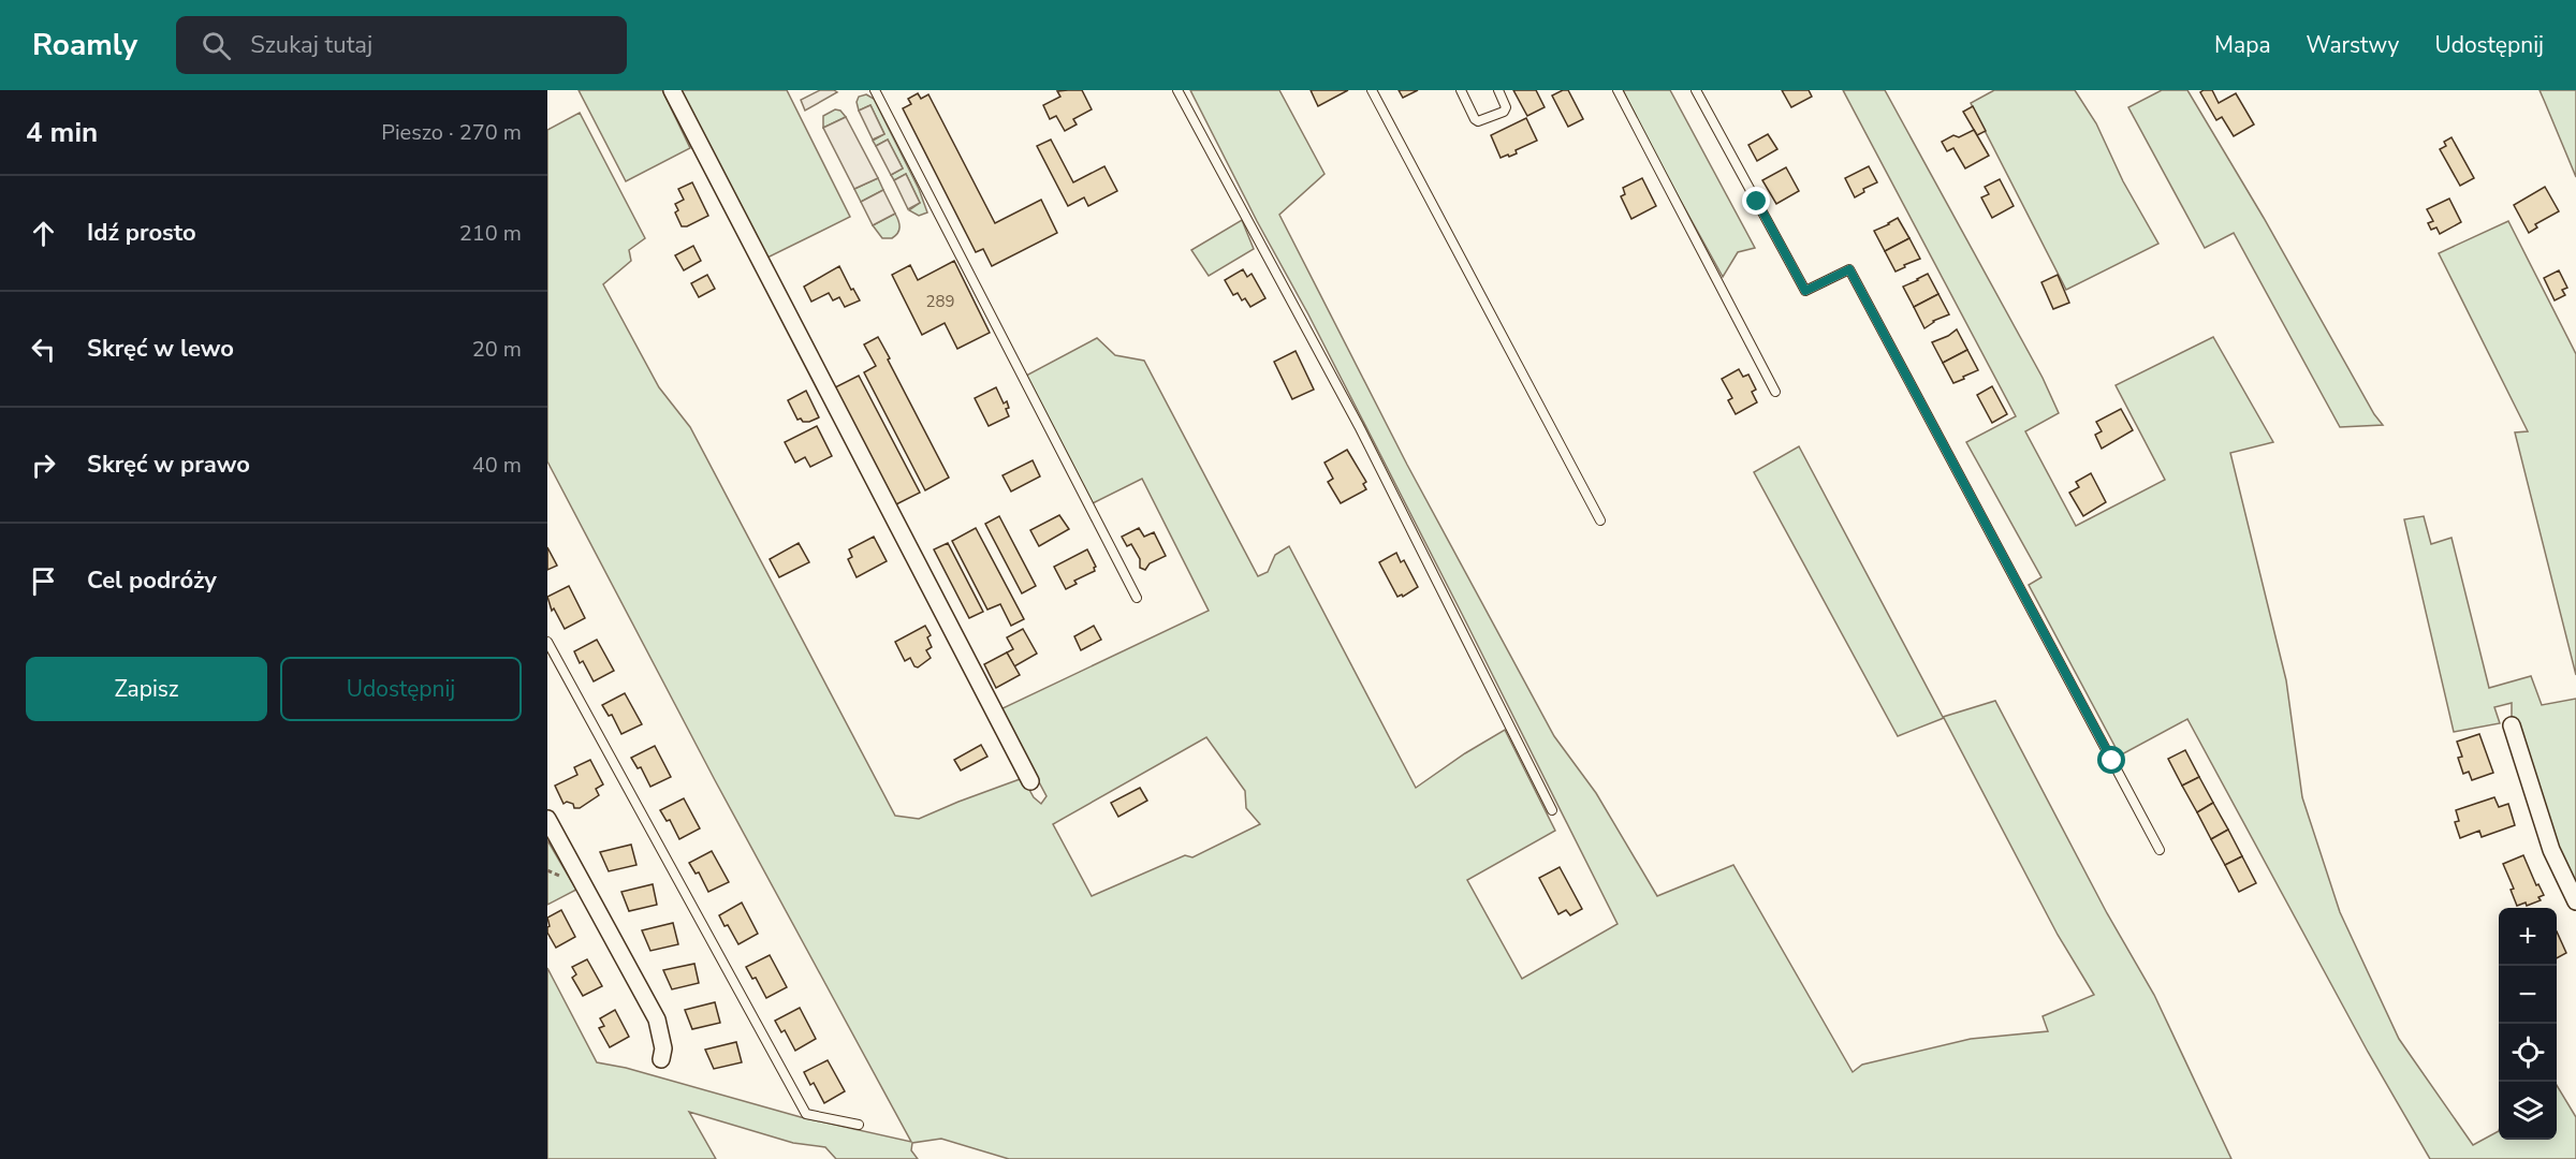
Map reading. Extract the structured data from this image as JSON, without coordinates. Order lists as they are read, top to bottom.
{
  "house_numbers": ["289"],
  "page": {
    "header": "Roamly",
    "search": "Szukaj tutaj",
    "nav": ["Mapa", "Warstwy", "Udostępnij"],
    "heading": ["4 min", "Pieszo · 270 m"],
    "list": [
      ["Idź prosto", "210 m"],
      ["Skręć w lewo", "20 m"],
      ["Skręć w prawo", "40 m"],
      "Cel podróży"
    ],
    "buttons": ["Zapisz", "Udostępnij"],
    "map_buttons": ["+", "−"]
  }
}
